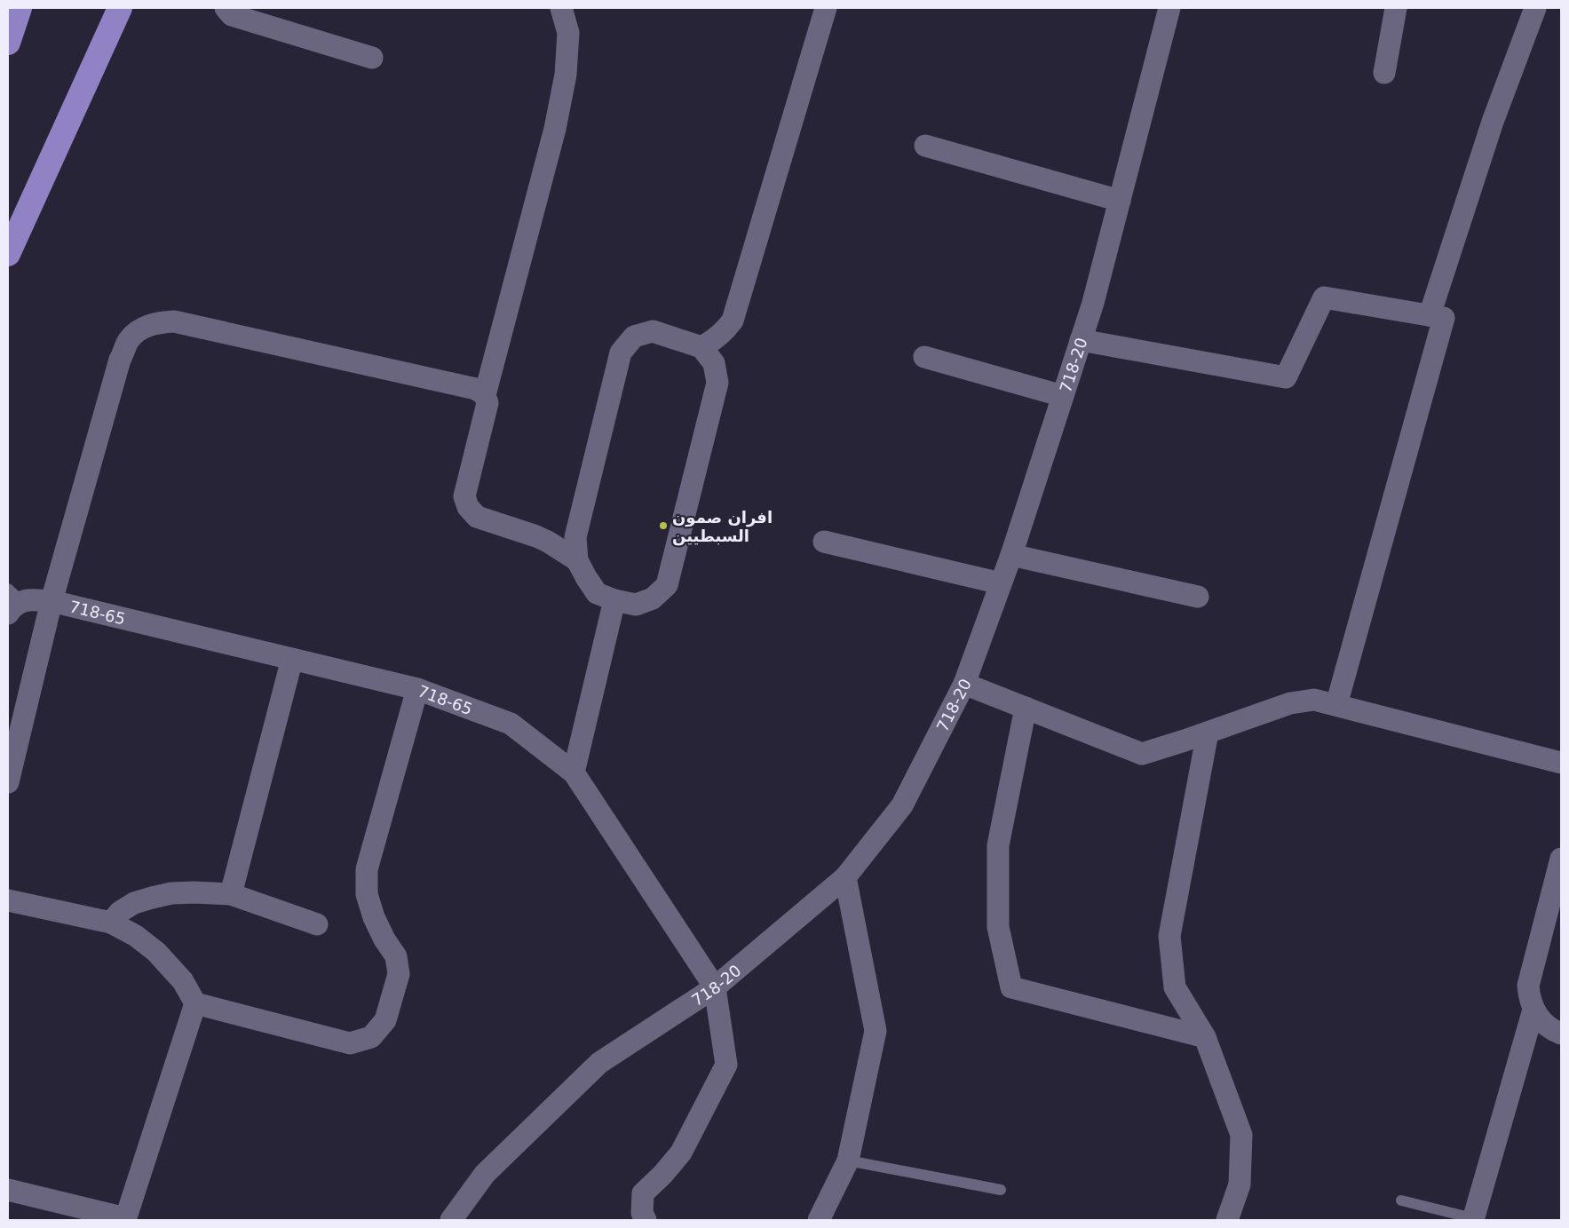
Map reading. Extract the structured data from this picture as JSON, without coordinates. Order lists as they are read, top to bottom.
{
  "streets": {
    "street": ["718-20", "718-65"]
  },
  "crossings": [
    ["718-20", "718-65"]
  ],
  "places": ["افران صمون السبطيين"]
}
